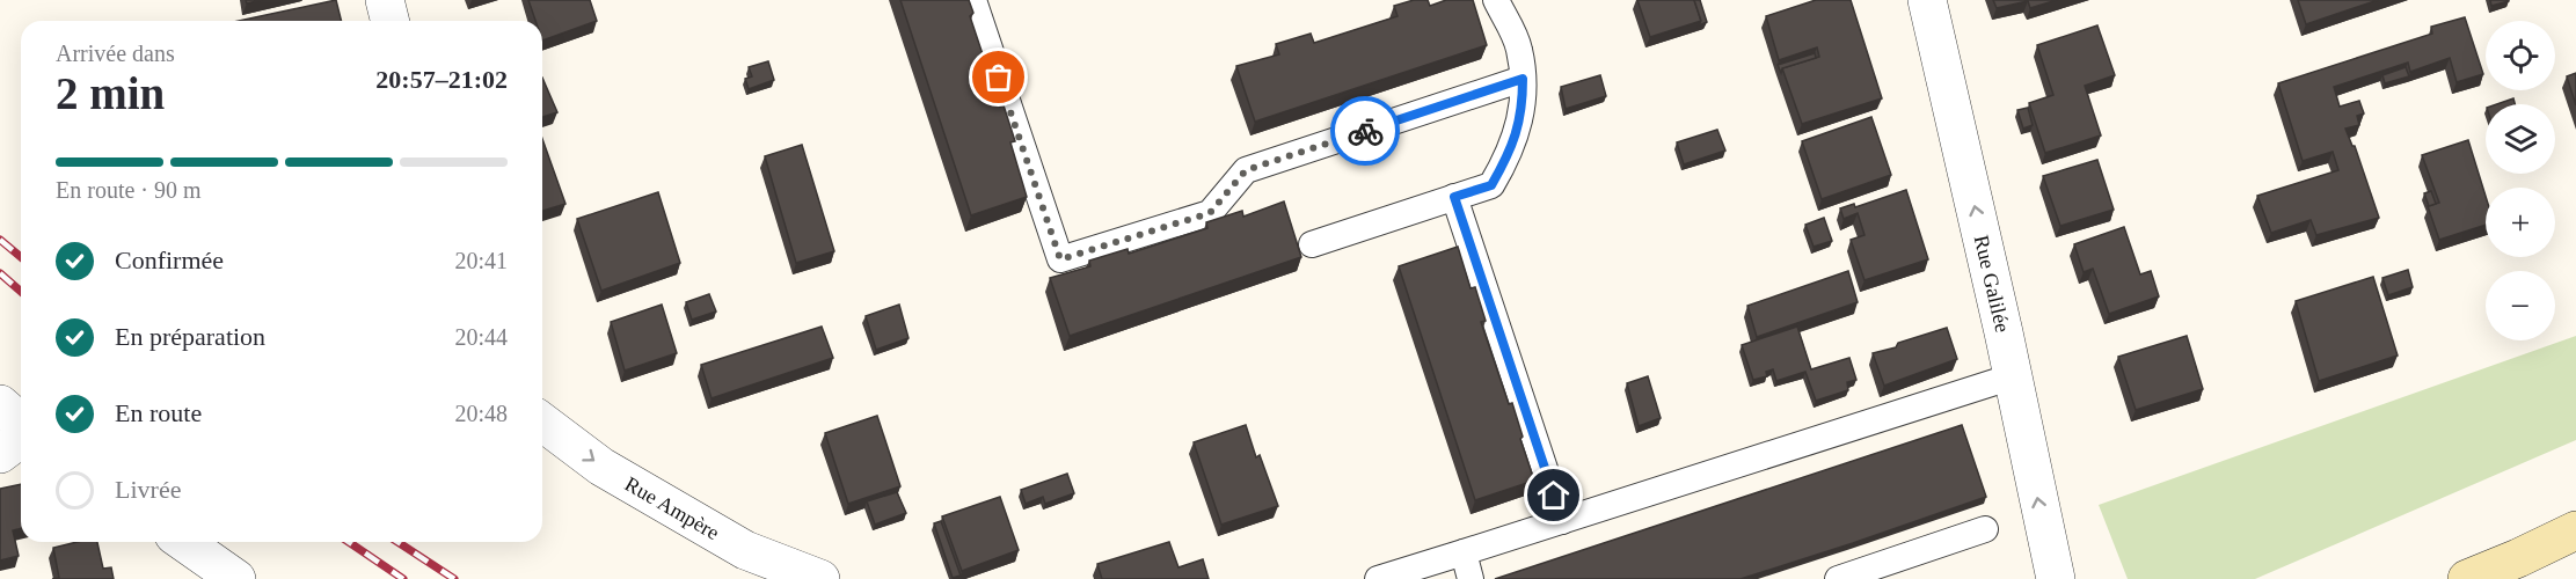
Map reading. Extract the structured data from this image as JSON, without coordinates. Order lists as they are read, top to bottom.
{
  "streets": {
    "street": ["Rue Galilée", "Rue Ampère"]
  },
  "one_way": ["Rue Galilée", "Rue Ampère"],
  "page": {
    "map_buttons": ["+", "−"],
    "heading": ["2 min", "Arrivée dans", "20:57–21:02"],
    "bar": "En route · 90 m",
    "list": [
      ["Confirmée", "20:41"],
      ["En préparation", "20:44"],
      ["En route", "20:48"],
      "Livrée"
    ]
  }
}
